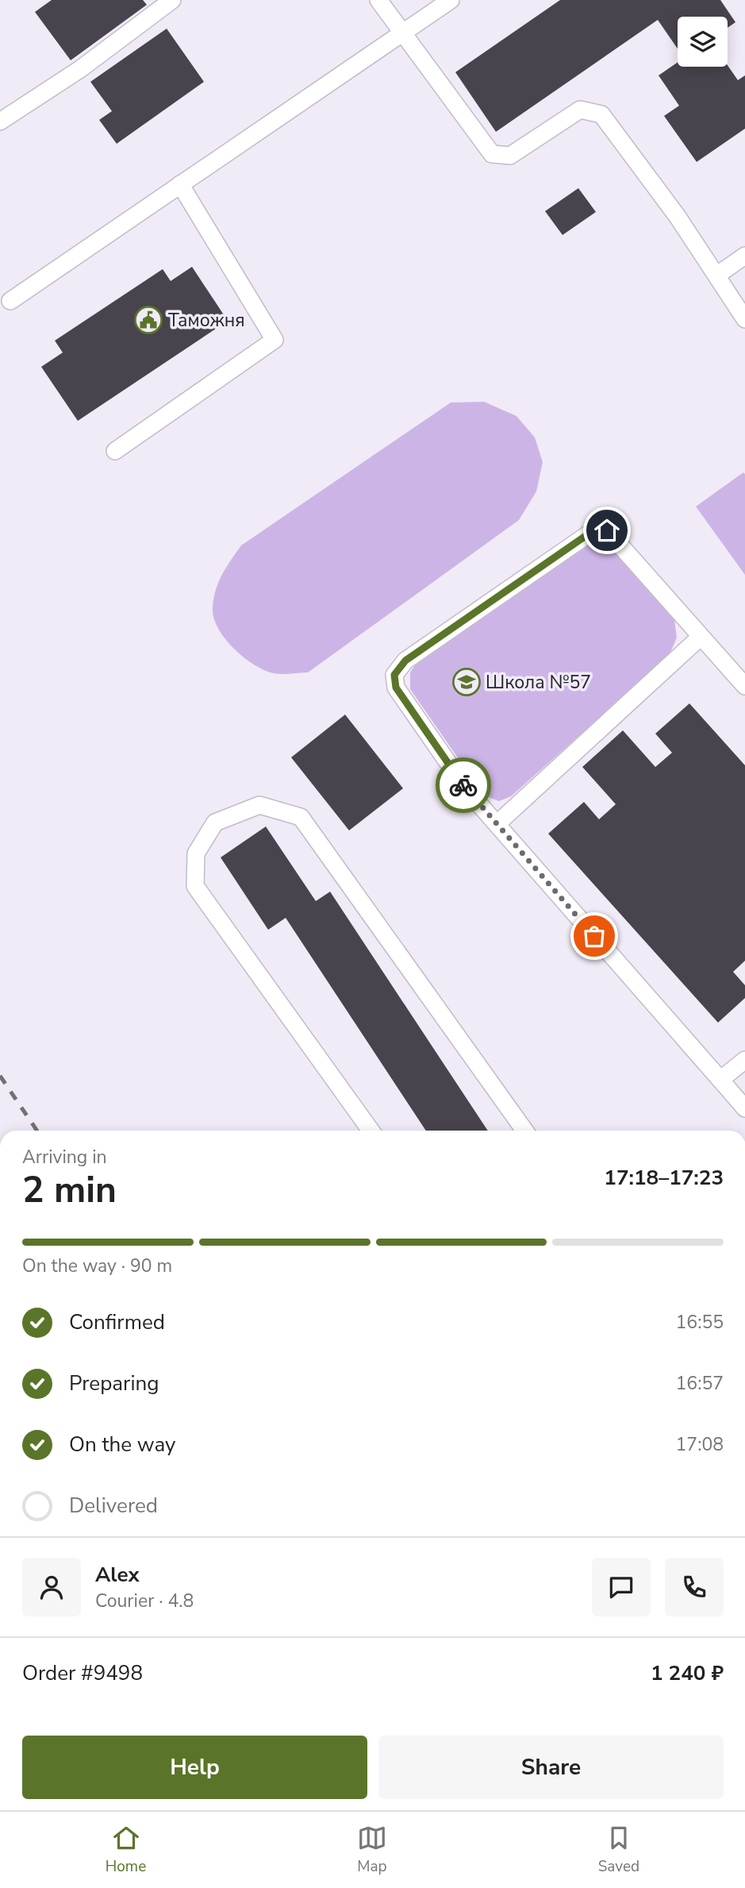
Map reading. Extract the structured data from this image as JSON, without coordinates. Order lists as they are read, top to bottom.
{
  "places": {
    "public building": ["Таможня"],
    "school or university": ["Школа №57"]
  },
  "page": {
    "heading": ["2 min", "Arriving in", "17:18–17:23"],
    "panel": [
      "Alex",
      "Courier · 4.8",
      "Order #9498",
      "1 240 ₽"
    ],
    "bar": "On the way · 90 m",
    "list": [
      ["Confirmed", "16:55"],
      ["Preparing", "16:57"],
      ["On the way", "17:08"],
      "Delivered"
    ],
    "buttons": ["Help", "Share"],
    "tabs": ["Home", "Map", "Saved"]
  }
}
